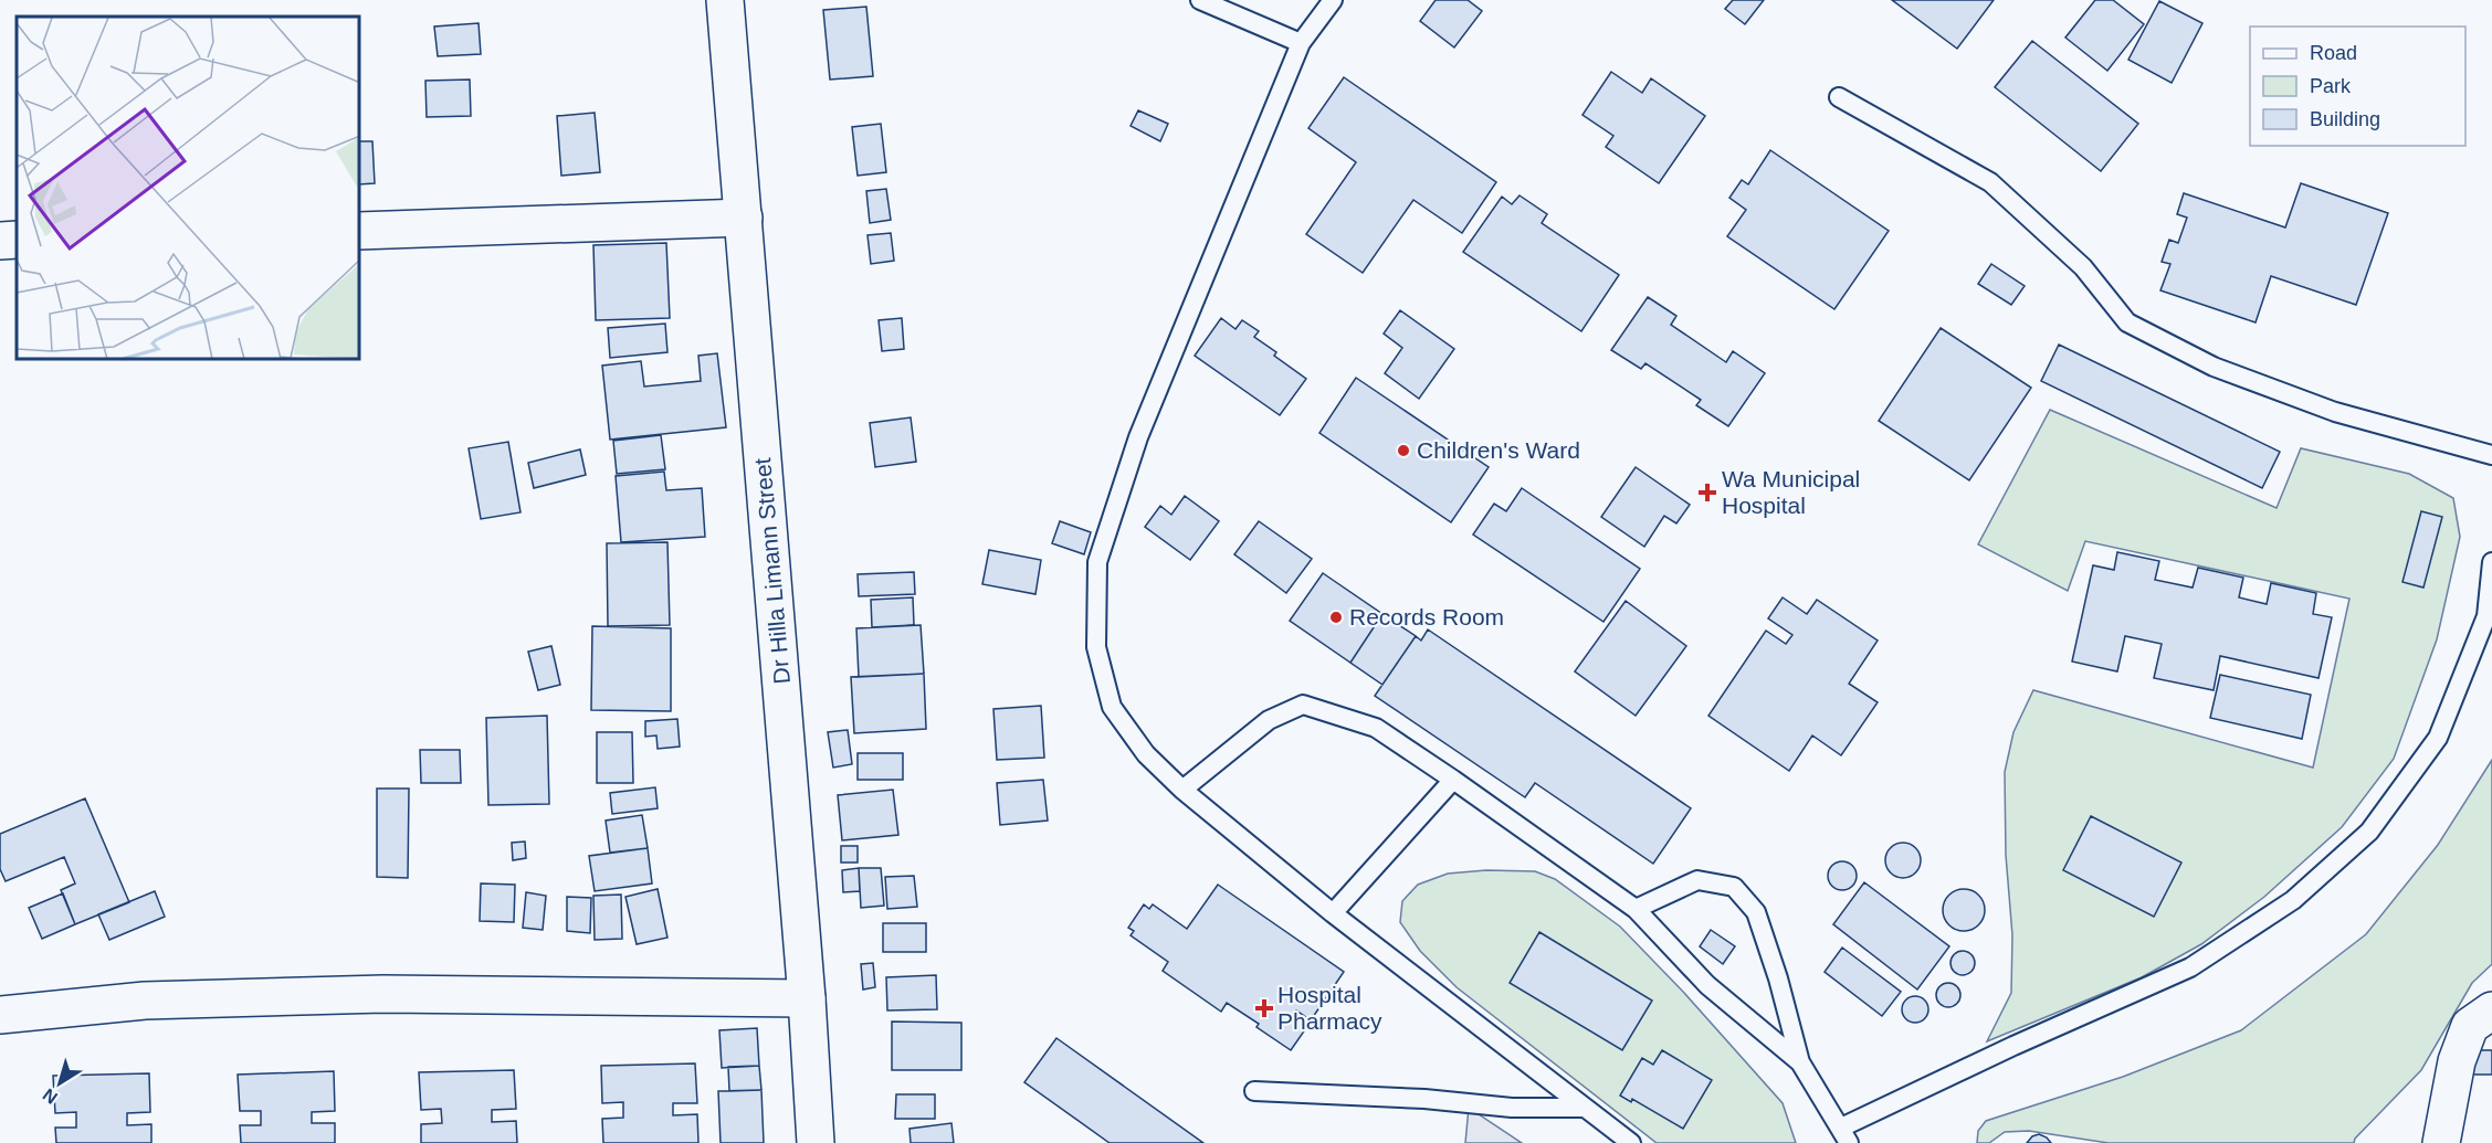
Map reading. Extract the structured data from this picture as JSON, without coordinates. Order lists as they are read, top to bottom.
{
  "streets": {
    "main road": ["Dr Hilla Limann Street"]
  },
  "places": {
    "other": ["Children's Ward", "Records Room"],
    "health": ["Wa Municipal Hospital", "Hospital Pharmacy"]
  },
  "legend": ["Road", "Park", "Building"],
  "north": "bottom left"
}
